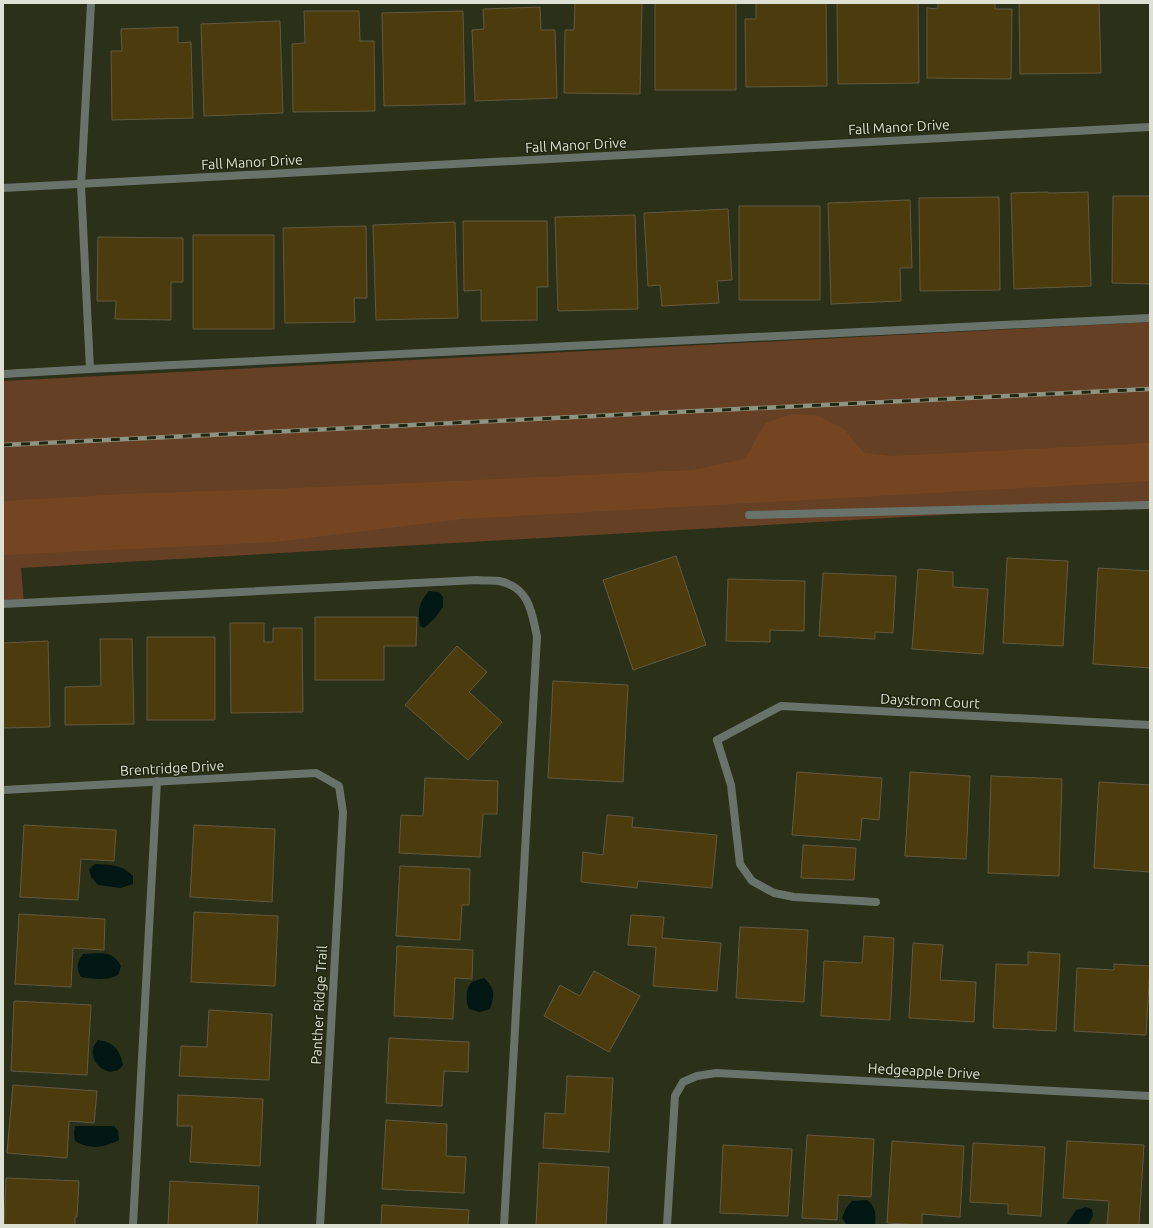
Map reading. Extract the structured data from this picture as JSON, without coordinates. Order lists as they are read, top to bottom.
{
  "streets": {
    "street": [
      "Fall Manor Drive",
      "Daystrom Court",
      "Brentridge Drive",
      "Panther Ridge Trail",
      "Hedgeapple Drive"
    ]
  },
  "crossings": [
    ["Brentridge Drive", "Panther Ridge Trail"]
  ]
}
